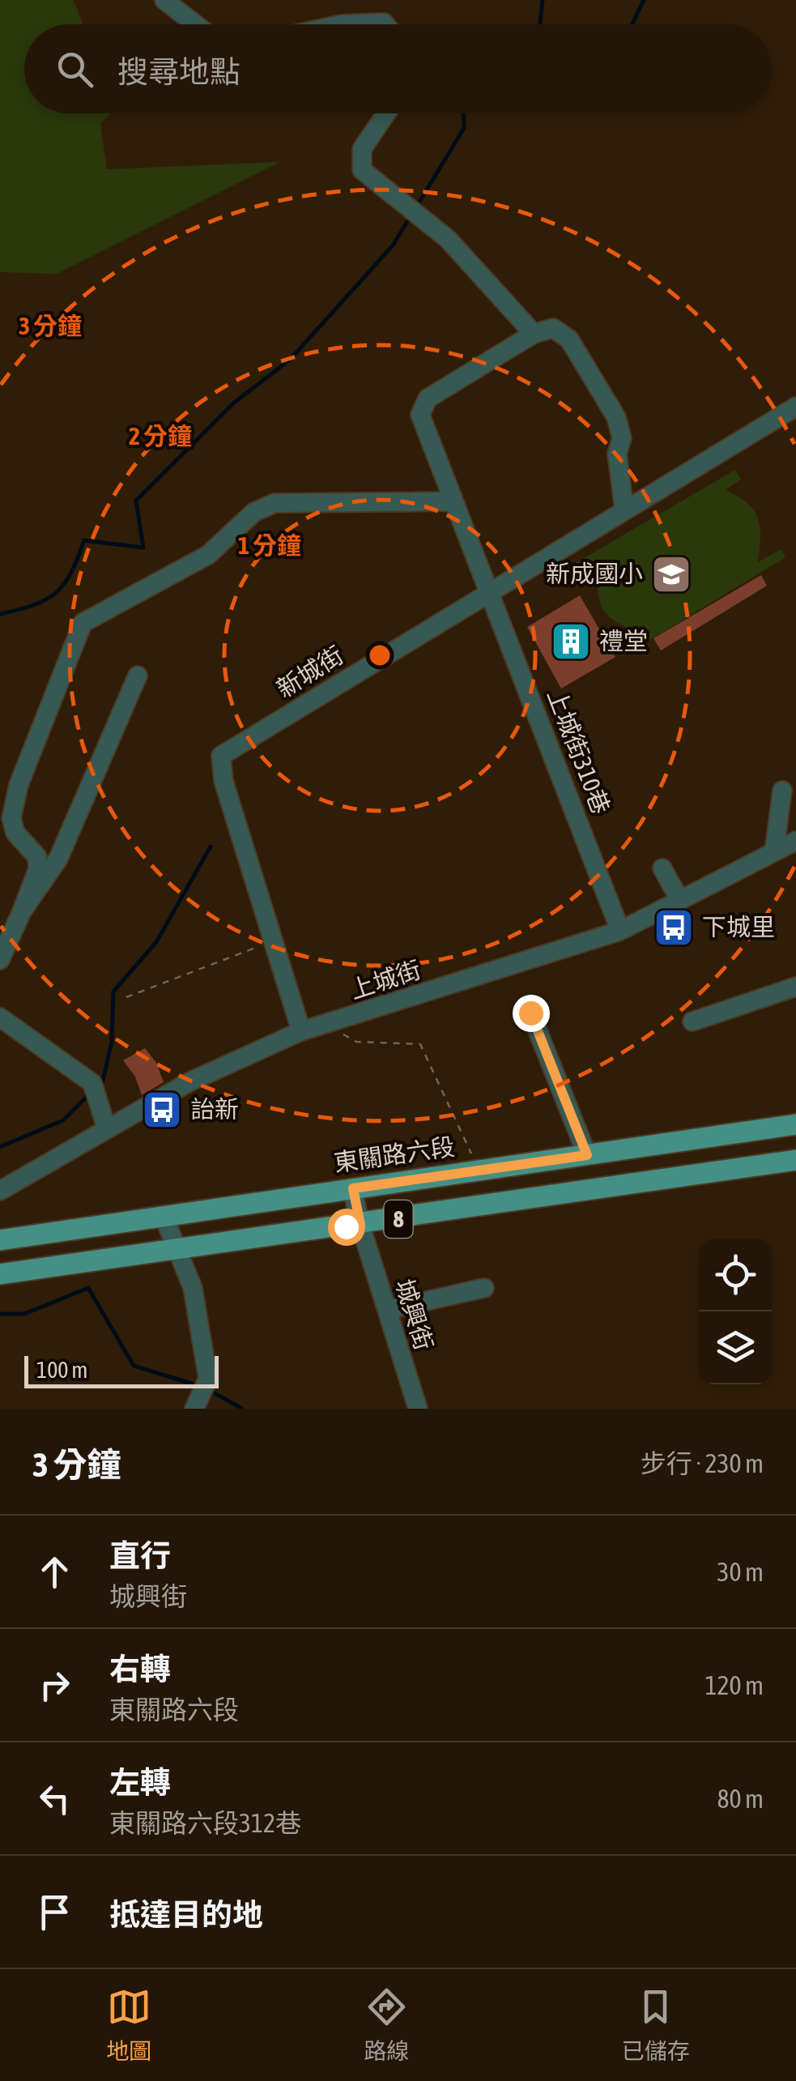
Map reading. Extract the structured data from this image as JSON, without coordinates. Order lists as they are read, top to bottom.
{
  "streets": {
    "main road": ["東關路六段", "8"],
    "street": [
      "新城街",
      "上城街310巷",
      "上城街",
      "城興街"
    ]
  },
  "crossings": [
    ["新城街", "上城街310巷"],
    ["新城街", "上城街"],
    ["上城街310巷", "上城街"],
    ["東關路六段", "城興街"],
    ["8", "城興街"]
  ],
  "places": {
    "school or university": ["新成國小"],
    "building": ["禮堂"],
    "bus stop": ["下城里", "詒新"]
  },
  "scale_bar": "100 m",
  "page": {
    "search": "搜尋地點",
    "scale": "100 m",
    "heading": ["3 分鐘", "步行 · 230 m"],
    "list": [
      ["直行", "城興街", "30 m"],
      ["右轉", "東關路六段", "120 m"],
      ["左轉", "東關路六段312巷", "80 m"],
      "抵達目的地"
    ],
    "nav": ["地圖", "路線", "已儲存"]
  },
  "rings": ["3 分鐘", "2 分鐘", "1 分鐘"]
}
